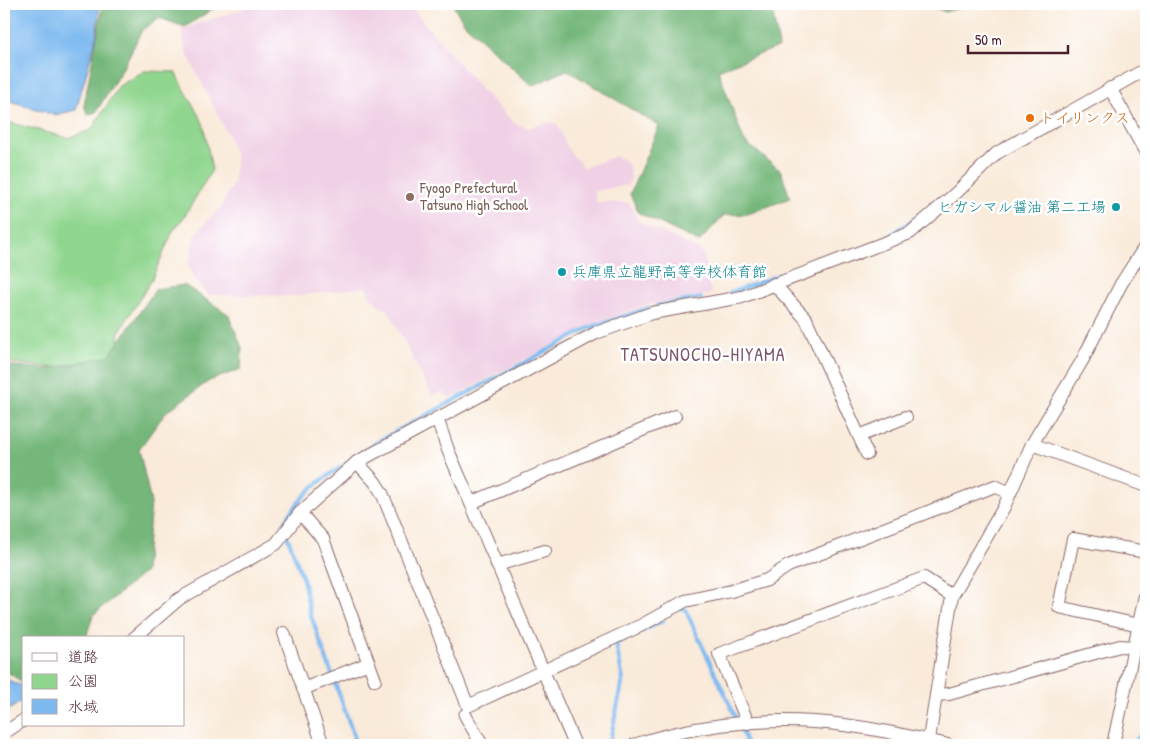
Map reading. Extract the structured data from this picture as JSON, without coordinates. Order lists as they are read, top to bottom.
{
  "districts": ["TATSUNOCHO-HIYAMA"],
  "places": [
    "トイリンクス",
    "Fyogo Prefectural Tatsuno High School",
    "ヒガシマル醤油 第二工場",
    "兵庫県立龍野高等学校体育館"
  ],
  "legend": ["道路", "公園", "水域"],
  "scale_bar": "50 m"
}
